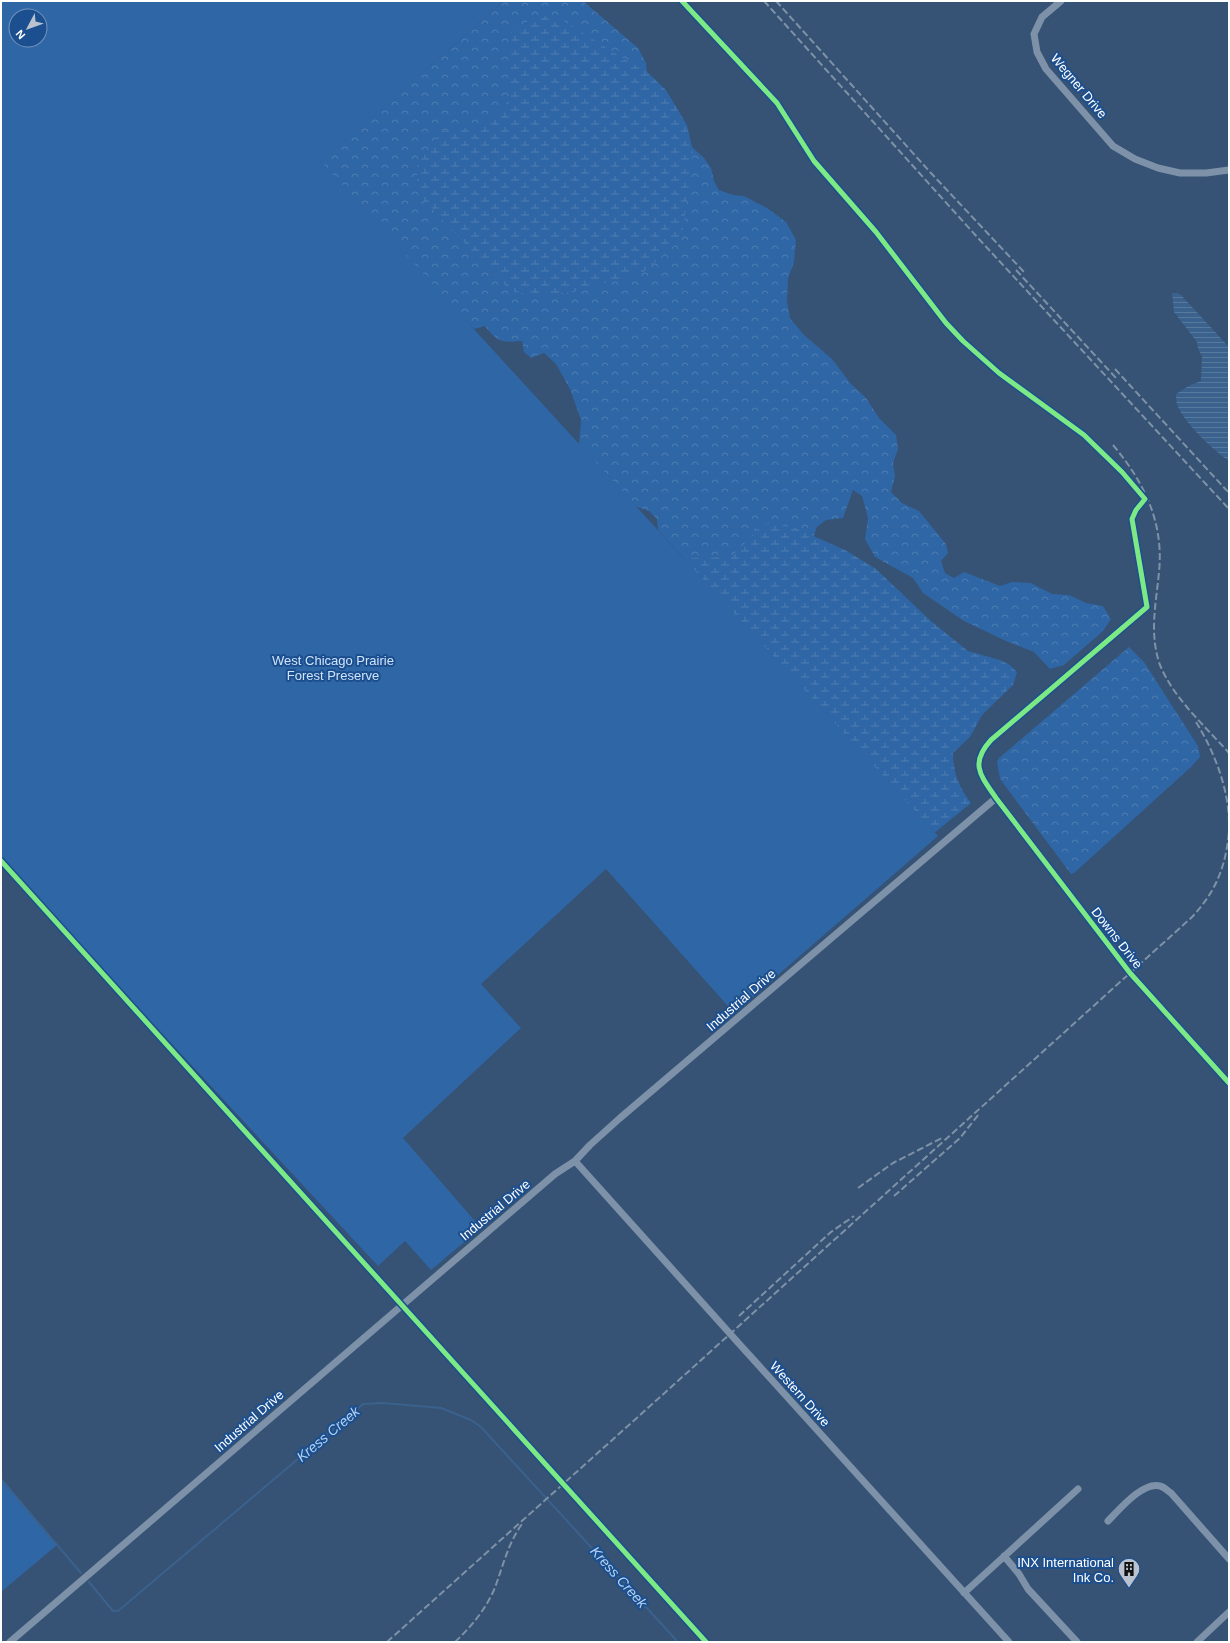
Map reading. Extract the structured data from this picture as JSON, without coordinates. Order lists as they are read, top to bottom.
{
  "streets": {
    "street": [
      "Wegner Drive",
      "Downs Drive",
      "Industrial Drive",
      "Western Drive"
    ]
  },
  "crossings": [
    ["Downs Drive", "Industrial Drive"],
    ["Industrial Drive", "Western Drive"]
  ],
  "water": ["Kress Creek"],
  "parks": ["West Chicago Prairie Forest Preserve"],
  "places": {
    "building": ["INX International Ink Co."]
  },
  "north": "bottom left"
}
